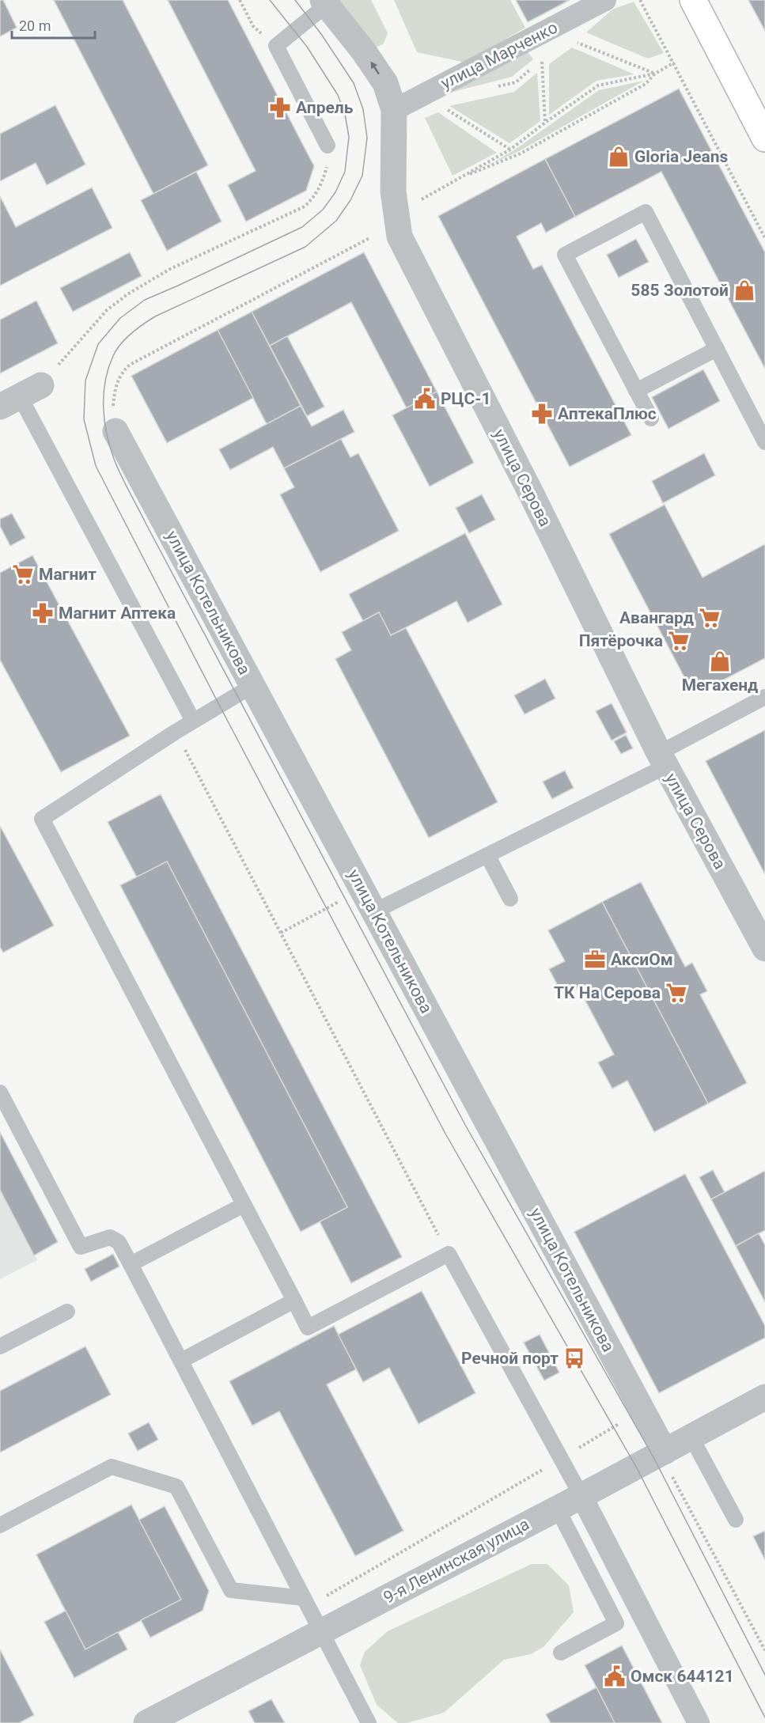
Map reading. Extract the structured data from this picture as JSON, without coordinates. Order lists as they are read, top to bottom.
{
  "streets": {
    "street": [
      "улица Марченко",
      "улица Серова",
      "улица Котельникова",
      "9-я Ленинская улица"
    ]
  },
  "crossings": [
    ["улица Марченко", "улица Серова"],
    ["улица Котельникова", "9-я Ленинская улица"]
  ],
  "places": {
    "pharmacy": ["Апрель", "АптекаПлюс", "Магнит Аптека"],
    "shop": ["Gloria Jeans", "585 Золотой", "Мегахенд"],
    "public building": ["РЦС-1", "Омск 644121"],
    "supermarket": [
      "Магнит",
      "Авангард",
      "Пятёрочка",
      "ТК На Серова"
    ],
    "office": ["АксиОм"],
    "bus stop": ["Речной порт"]
  },
  "scale_bar": "20 m"
}
